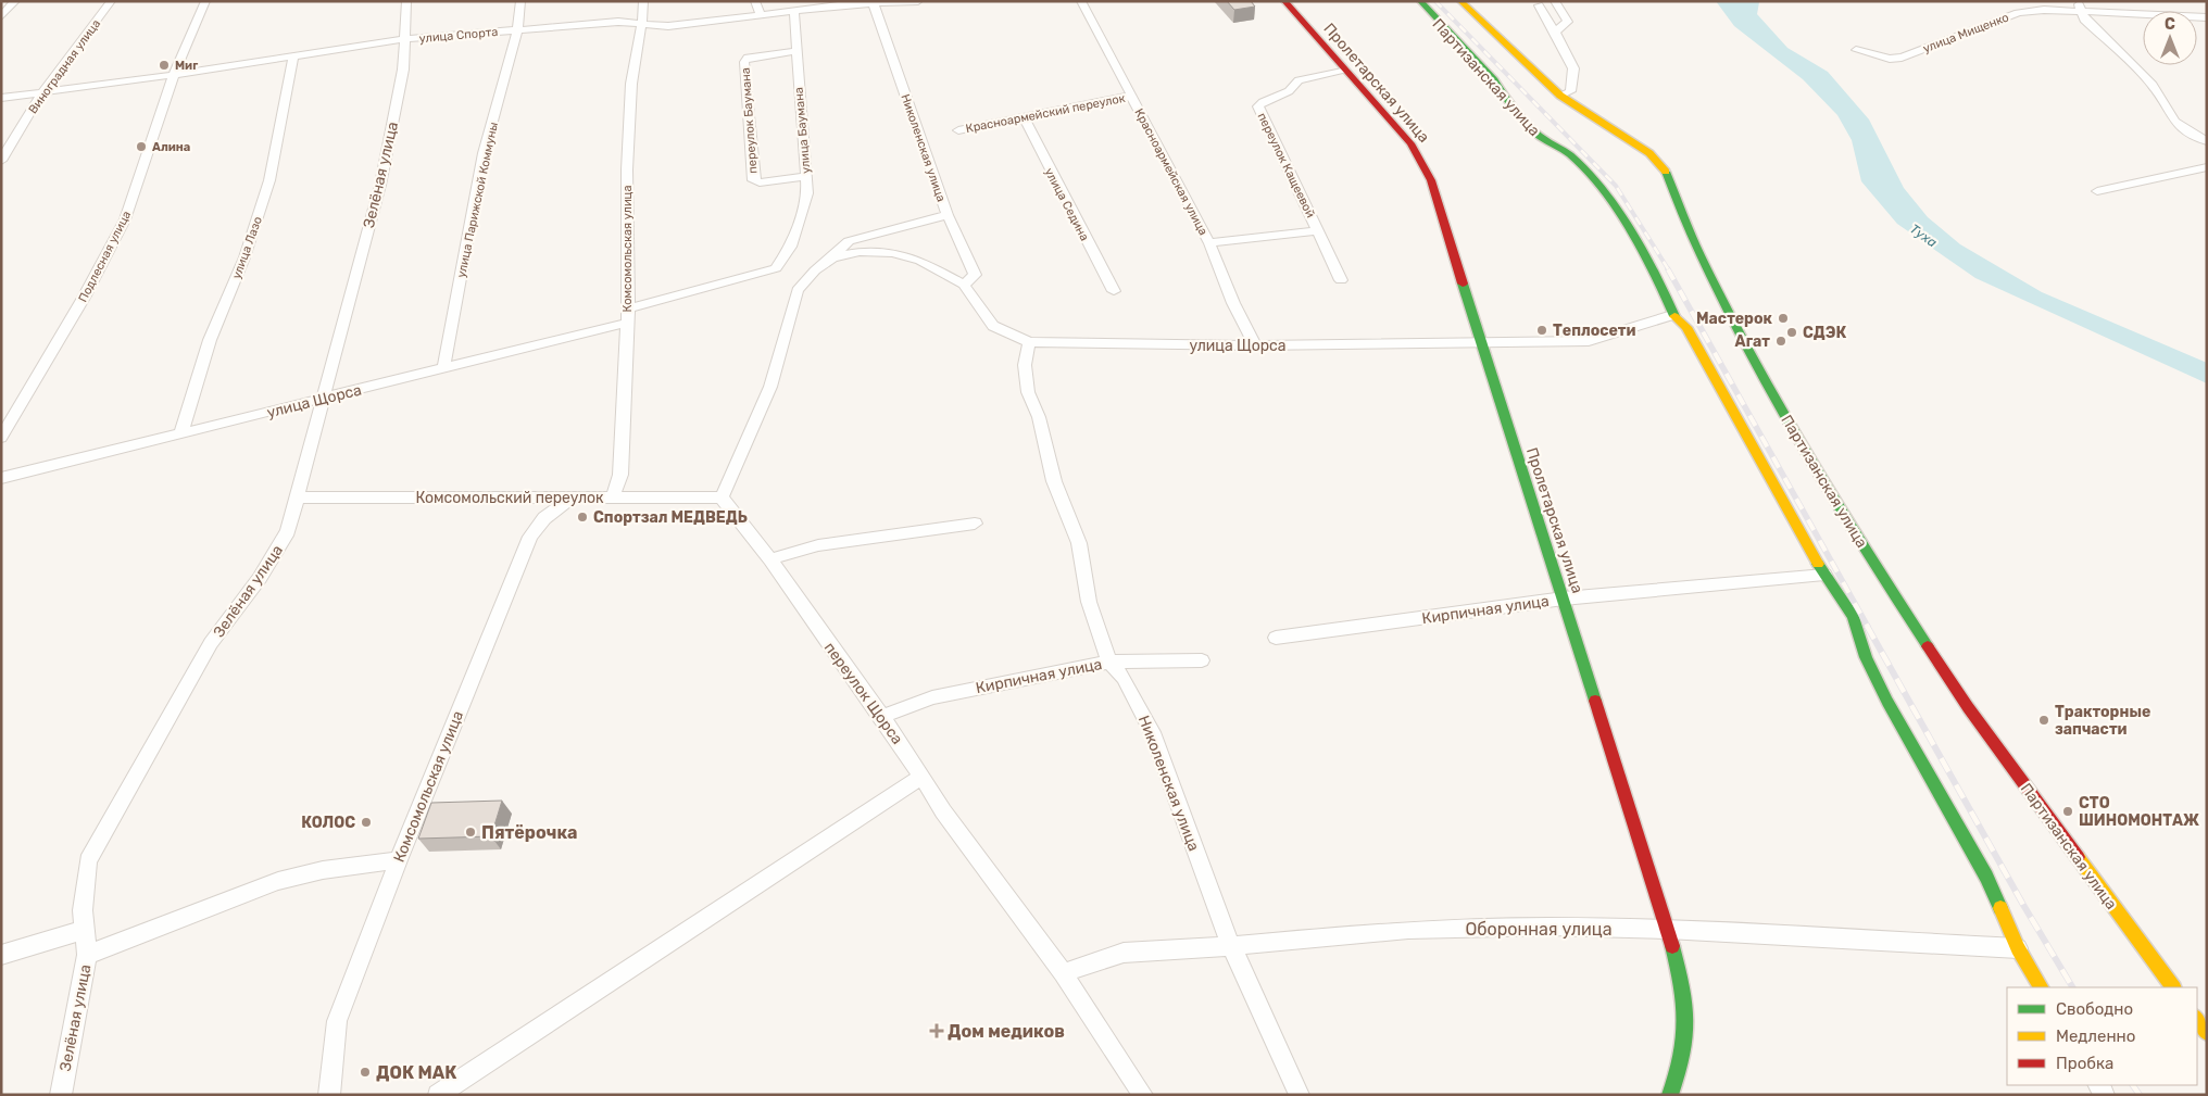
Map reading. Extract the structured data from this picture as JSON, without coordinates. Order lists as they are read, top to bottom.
{
  "streets": {
    "street": [
      "улица Мищенко",
      "улица Спорта",
      "Виноградная улица",
      "Партизанская улица",
      "Пролетарская улица",
      "Красноармейский переулок",
      "переулок Баумана",
      "улица Баумана",
      "Николенская улица",
      "переулок Кащеевой",
      "Красноармейская улица",
      "Зелёная улица",
      "улица Парижской Коммуны",
      "улица Седина",
      "улица Лазо",
      "Комсомольская улица",
      "Подлесная улица",
      "улица Щорса",
      "Комсомольский переулок",
      "Кирпичная улица",
      "переулок Щорса",
      "Оборонная улица"
    ]
  },
  "crossings": [
    ["улица Спорта", "Виноградная улица"],
    ["улица Спорта", "улица Баумана"],
    ["улица Спорта", "Николенская улица"],
    ["улица Спорта", "Зелёная улица"],
    ["улица Спорта", "улица Парижской Коммуны"],
    ["улица Спорта", "улица Лазо"],
    ["улица Спорта", "Комсомольская улица"],
    ["улица Спорта", "Подлесная улица"],
    ["Партизанская улица", "улица Щорса"],
    ["Партизанская улица", "Кирпичная улица"],
    ["Партизанская улица", "Оборонная улица"],
    ["Пролетарская улица", "переулок Кащеевой"],
    ["Пролетарская улица", "улица Щорса"],
    ["Пролетарская улица", "Кирпичная улица"],
    ["Пролетарская улица", "Оборонная улица"],
    ["Красноармейский переулок", "Красноармейская улица"],
    ["Красноармейский переулок", "улица Седина"],
    ["переулок Баумана", "улица Баумана"],
    ["улица Баумана", "улица Щорса"],
    ["Николенская улица", "улица Щорса"],
    ["Николенская улица", "Кирпичная улица"],
    ["Николенская улица", "Оборонная улица"],
    ["Красноармейская улица", "улица Щорса"],
    ["Зелёная улица", "улица Щорса"],
    ["Зелёная улица", "Комсомольский переулок"],
    ["улица Парижской Коммуны", "улица Щорса"],
    ["улица Лазо", "улица Щорса"],
    ["Комсомольская улица", "улица Щорса"],
    ["Комсомольская улица", "Комсомольский переулок"],
    ["улица Щорса", "Комсомольский переулок"],
    ["улица Щорса", "переулок Щорса"],
    ["Комсомольский переулок", "переулок Щорса"],
    ["Кирпичная улица", "переулок Щорса"],
    ["переулок Щорса", "Оборонная улица"]
  ],
  "water": ["Туха"],
  "places": {
    "other": [
      "Миг",
      "Алина",
      "Мастерок",
      "Теплосети",
      "СДЭК",
      "Агат",
      "Спортзал МЕДВЕДЬ",
      "Тракторные запчасти",
      "СТО ШИНОМОНТАЖ",
      "КОЛОС",
      "Пятёрочка",
      "ДОК МАК"
    ],
    "health": ["Дом медиков"]
  },
  "legend": ["Свободно", "Медленно", "Пробка"],
  "north": "top"
}
